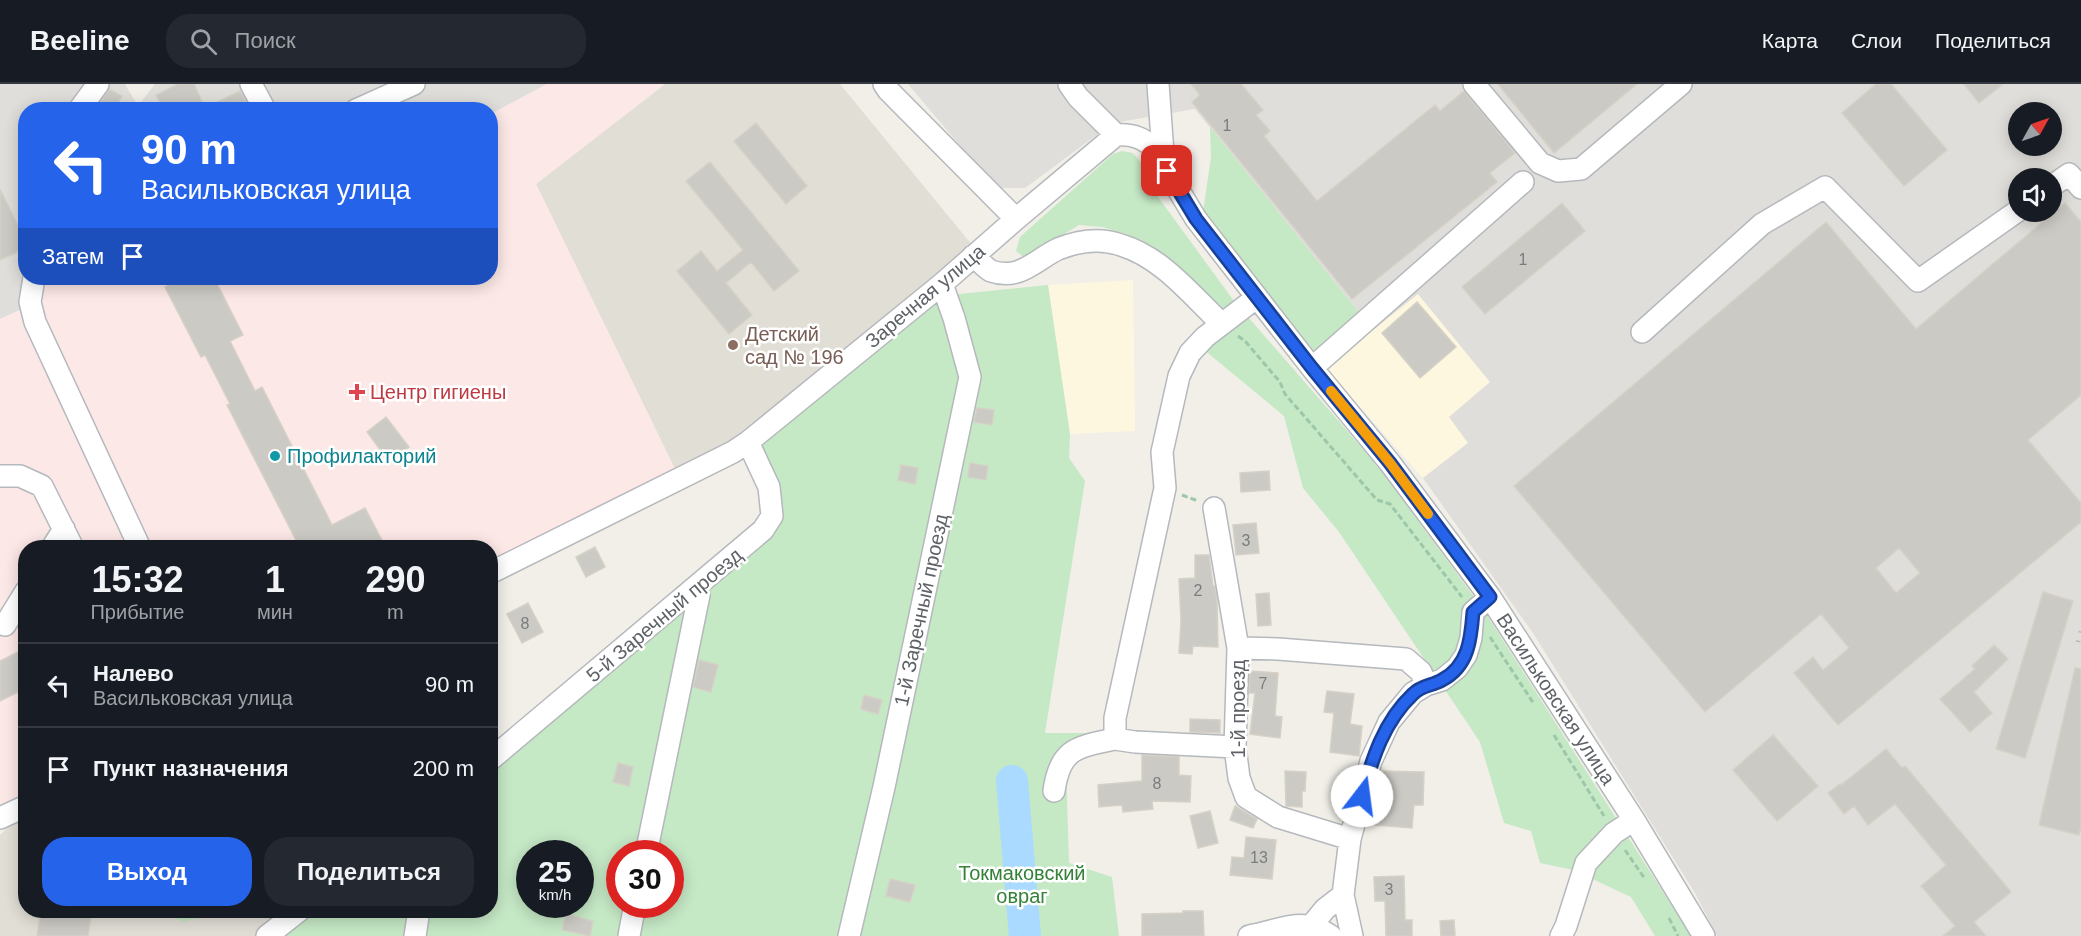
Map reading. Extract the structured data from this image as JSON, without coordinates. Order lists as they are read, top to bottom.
{
  "streets": {
    "street": [
      "Заречная улица",
      "1-й Заречный проезд",
      "5-й Заречный проезд",
      "Васильковская улица",
      "1-й проезд"
    ]
  },
  "crossings": [
    ["Заречная улица", "1-й Заречный проезд"],
    ["Заречная улица", "5-й Заречный проезд"]
  ],
  "parks": ["Токмаковский овраг"],
  "places": {
    "other": ["Детский сад № 196", "Профилакторий"],
    "health": ["Центр гигиены"]
  },
  "house_numbers": [
    "1",
    "1",
    "3",
    "2",
    "8",
    "7",
    "8",
    "13",
    "3"
  ],
  "north": "top right",
  "page": {
    "header": "Beeline",
    "search": "Поиск",
    "nav": ["Карта", "Слои", "Поделиться"],
    "turn": ["90 m", "Васильковская улица"],
    "then": "Затем",
    "eta": [
      "15:32",
      "Прибытие",
      "1",
      "мин",
      "290",
      "m"
    ],
    "list": [
      {
        "name": "Налево",
        "note": "Васильковская улица",
        "value": "90 m"
      },
      {
        "name": "Пункт назначения",
        "value": "200 m"
      }
    ],
    "buttons": ["Выход", "Поделиться"],
    "speed": "25 km/h",
    "limit": "30"
  }
}
